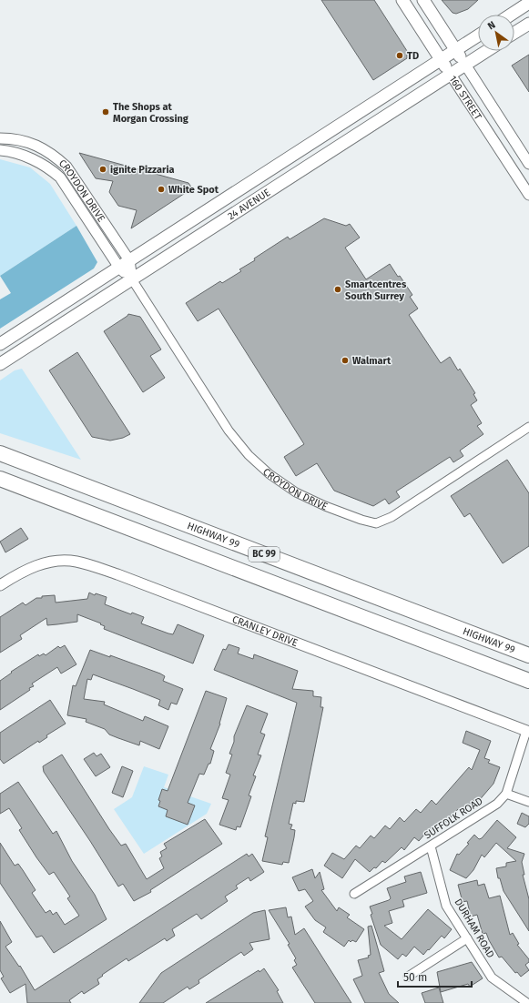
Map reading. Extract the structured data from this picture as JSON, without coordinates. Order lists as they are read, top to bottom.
{
  "streets": {
    "highway": ["HIGHWAY 99", "BC 99"],
    "main road": ["160 STREET", "24 AVENUE"],
    "street": [
      "CROYDON DRIVE",
      "CRANLEY DRIVE",
      "SUFFOLK ROAD",
      "DURHAM ROAD"
    ]
  },
  "crossings": [
    ["160 STREET", "24 AVENUE"],
    ["CROYDON DRIVE", "24 AVENUE"],
    ["CRANLEY DRIVE", "SUFFOLK ROAD"],
    ["SUFFOLK ROAD", "DURHAM ROAD"]
  ],
  "places": [
    "TD",
    "The Shops at Morgan Crossing",
    "ignite Pizzaria",
    "White Spot",
    "Smartcentres South Surrey",
    "Walmart"
  ],
  "scale_bar": "50 m",
  "north": "top left"
}
